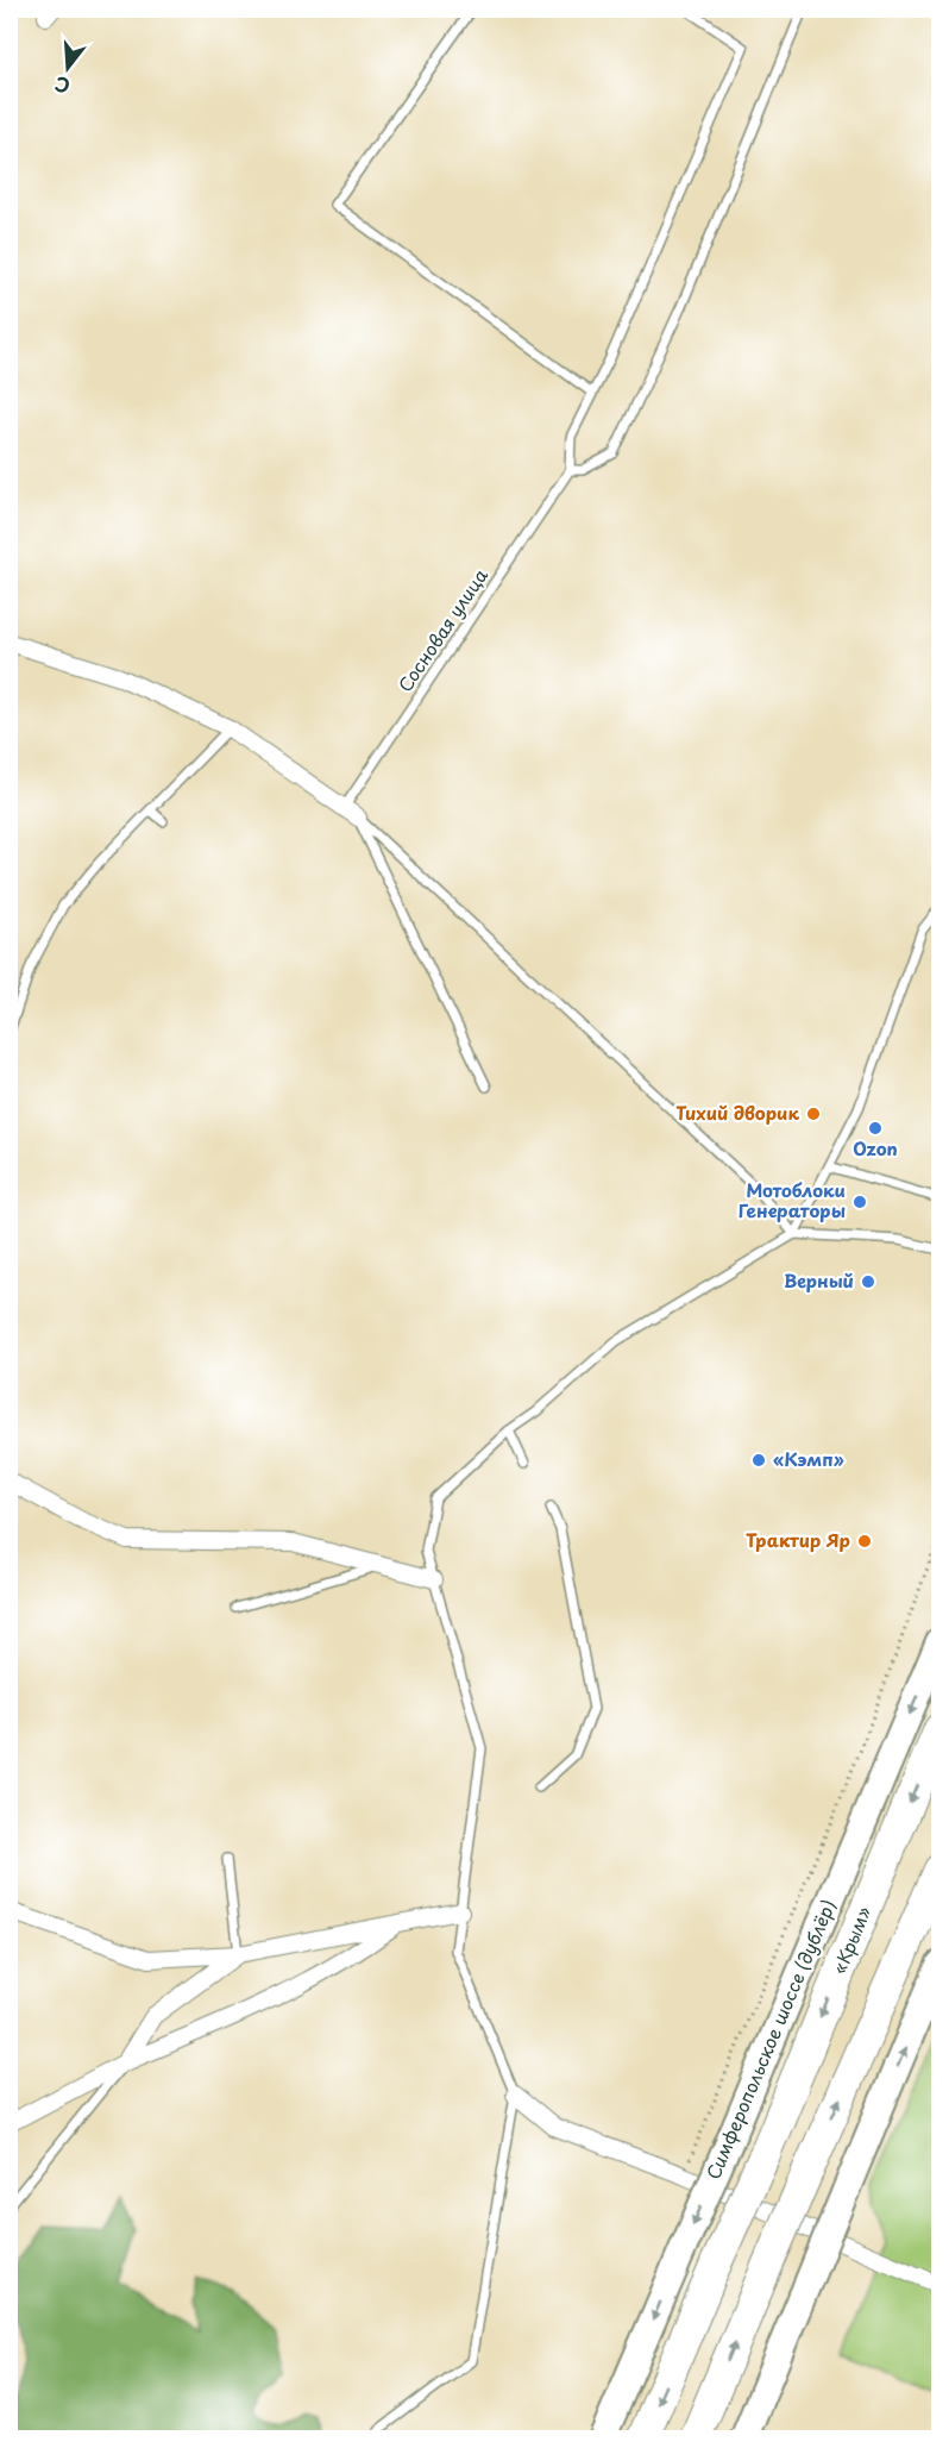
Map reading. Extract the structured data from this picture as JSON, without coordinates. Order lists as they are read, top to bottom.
{
  "streets": {
    "highway": ["«Крым»"],
    "main road": ["Симферопольское шоссе (дублёр)"],
    "lane": ["Сосновая улица"]
  },
  "places": [
    "Тихий дворик",
    "Ozon",
    "Мотоблоки Генераторы",
    "Верный",
    "«Кэмп»",
    "Трактир Яр"
  ],
  "north": "bottom"
}
